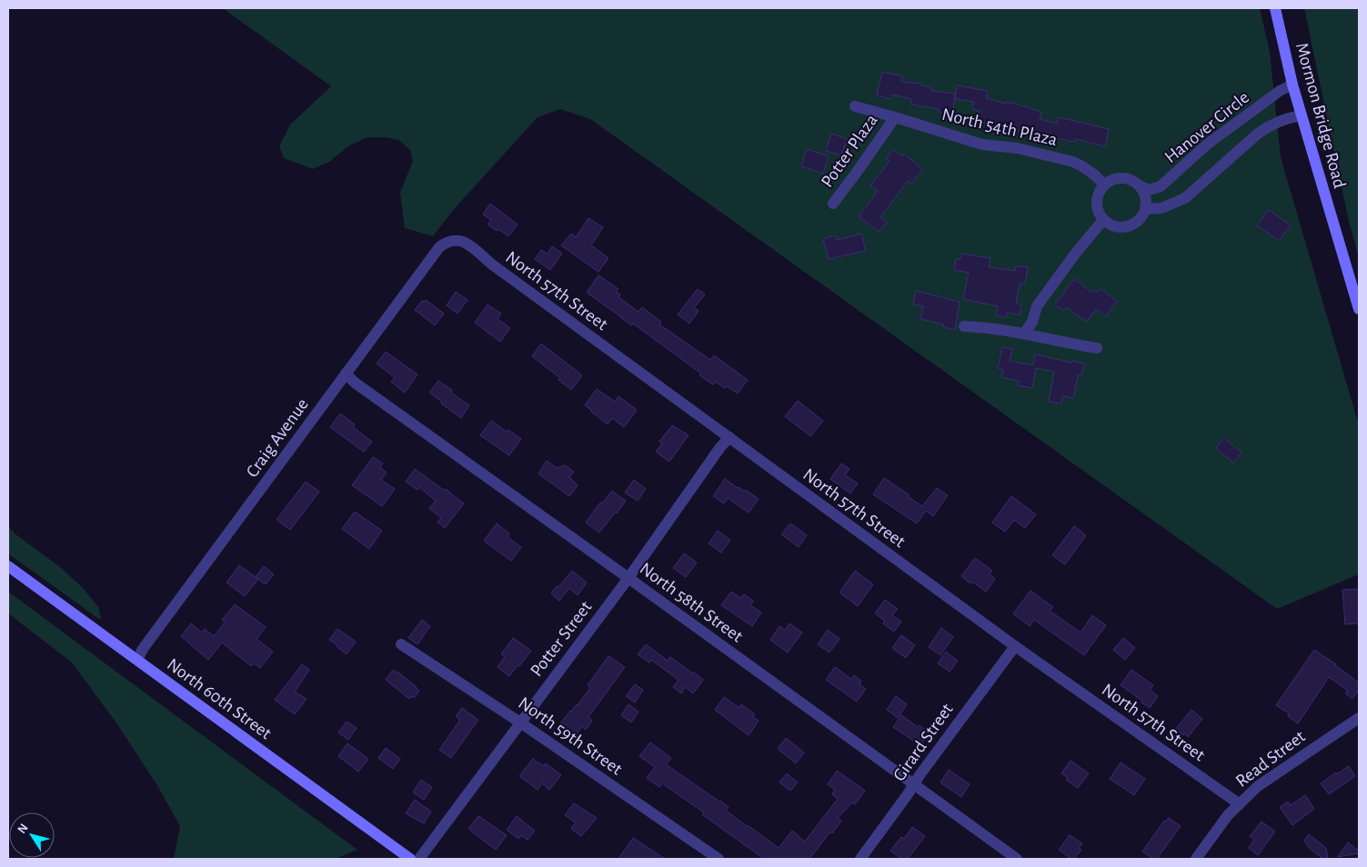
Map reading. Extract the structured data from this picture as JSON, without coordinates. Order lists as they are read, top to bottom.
{
  "streets": {
    "main road": ["Mormon Bridge Road", "North 60th Street"],
    "street": [
      "North 54th Plaza",
      "Hanover Circle",
      "Potter Plaza",
      "North 57th Street",
      "Craig Avenue",
      "North 58th Street",
      "Potter Street",
      "North 59th Street",
      "Girard Street",
      "Read Street"
    ]
  },
  "crossings": [
    ["Mormon Bridge Road", "Hanover Circle"],
    ["North 54th Plaza", "Hanover Circle"],
    ["North 54th Plaza", "Potter Plaza"],
    ["North 57th Street", "Craig Avenue"],
    ["North 57th Street", "Potter Street"],
    ["North 57th Street", "Girard Street"],
    ["North 57th Street", "Read Street"],
    ["Craig Avenue", "North 58th Street"],
    ["Craig Avenue", "North 60th Street"],
    ["North 58th Street", "Potter Street"],
    ["North 58th Street", "Girard Street"],
    ["Potter Street", "North 59th Street"]
  ],
  "north": "top left"
}
